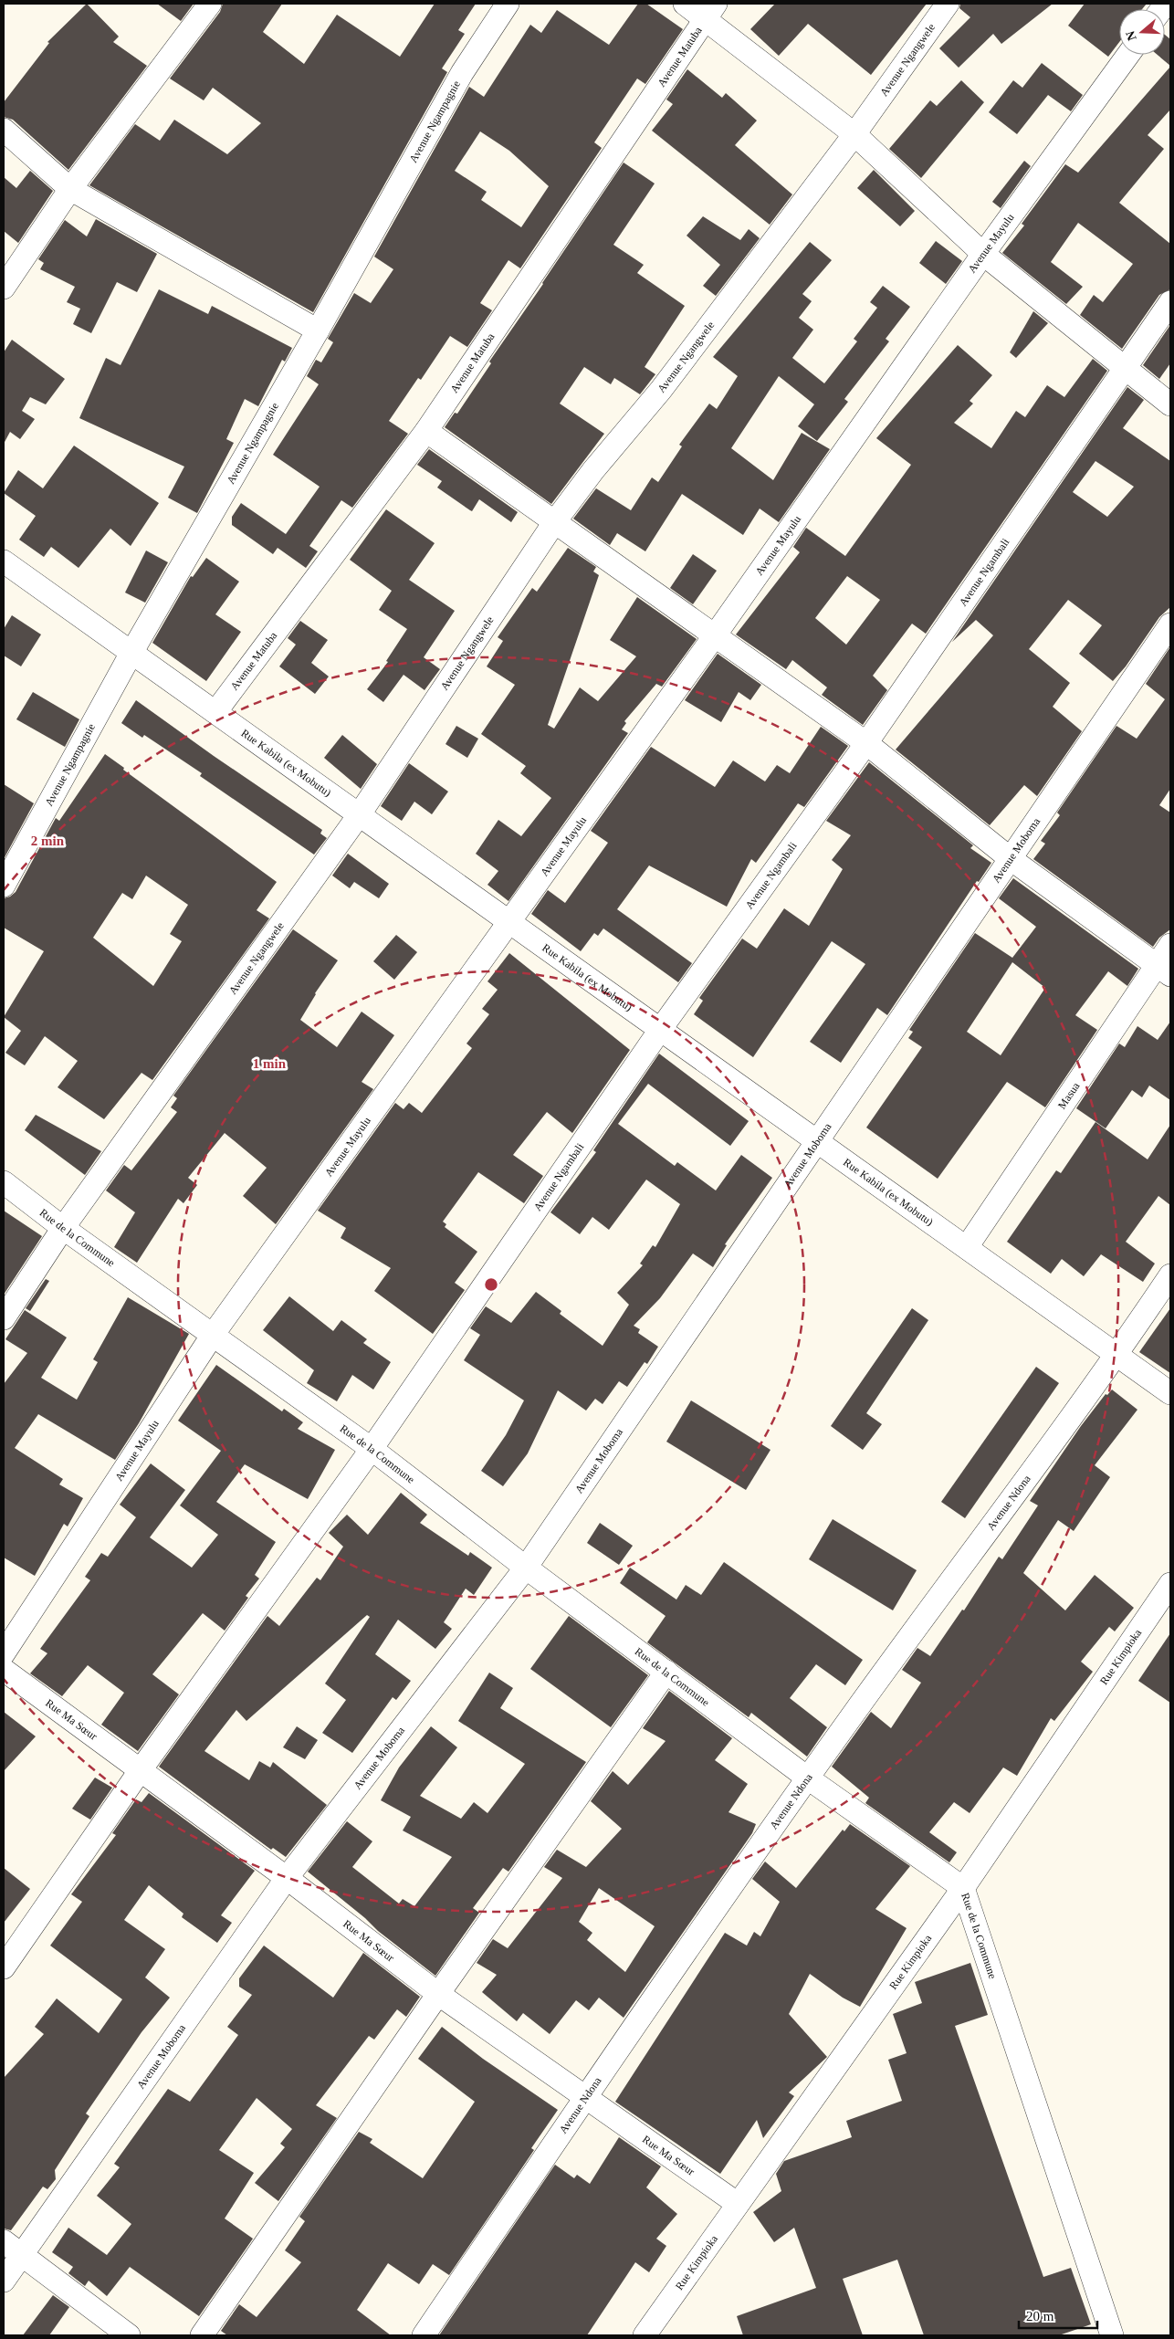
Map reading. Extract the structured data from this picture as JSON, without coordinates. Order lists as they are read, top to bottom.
{
  "streets": {
    "street": [
      "Avenue Matuba",
      "Avenue Ngangwele",
      "Avenue Ngampagnie",
      "Avenue Mayulu",
      "Avenue Ngambali",
      "Rue Kabila (ex Mobutu)",
      "Avenue Moboma",
      "Masua",
      "Rue de la Commune",
      "Avenue Ndona",
      "Rue Kimpioka",
      "Rue Ma Sœur"
    ]
  },
  "crossings": [
    ["Avenue Matuba", "Rue Kabila (ex Mobutu)"],
    ["Avenue Ngangwele", "Rue Kabila (ex Mobutu)"],
    ["Avenue Ngangwele", "Rue de la Commune"],
    ["Avenue Ngampagnie", "Rue Kabila (ex Mobutu)"],
    ["Avenue Mayulu", "Rue Kabila (ex Mobutu)"],
    ["Avenue Mayulu", "Rue de la Commune"],
    ["Avenue Ngambali", "Rue Kabila (ex Mobutu)"],
    ["Avenue Ngambali", "Rue de la Commune"],
    ["Avenue Ngambali", "Rue Ma Sœur"],
    ["Rue Kabila (ex Mobutu)", "Avenue Moboma"],
    ["Rue Kabila (ex Mobutu)", "Masua"],
    ["Rue Kabila (ex Mobutu)", "Avenue Ndona"],
    ["Avenue Moboma", "Rue de la Commune"],
    ["Avenue Moboma", "Rue Ma Sœur"],
    ["Rue de la Commune", "Avenue Ndona"],
    ["Rue de la Commune", "Rue Kimpioka"],
    ["Avenue Ndona", "Rue Ma Sœur"],
    ["Rue Kimpioka", "Rue Ma Sœur"]
  ],
  "scale_bar": "20 m",
  "north": "left",
  "rings": ["2 min", "1 min"]
}
